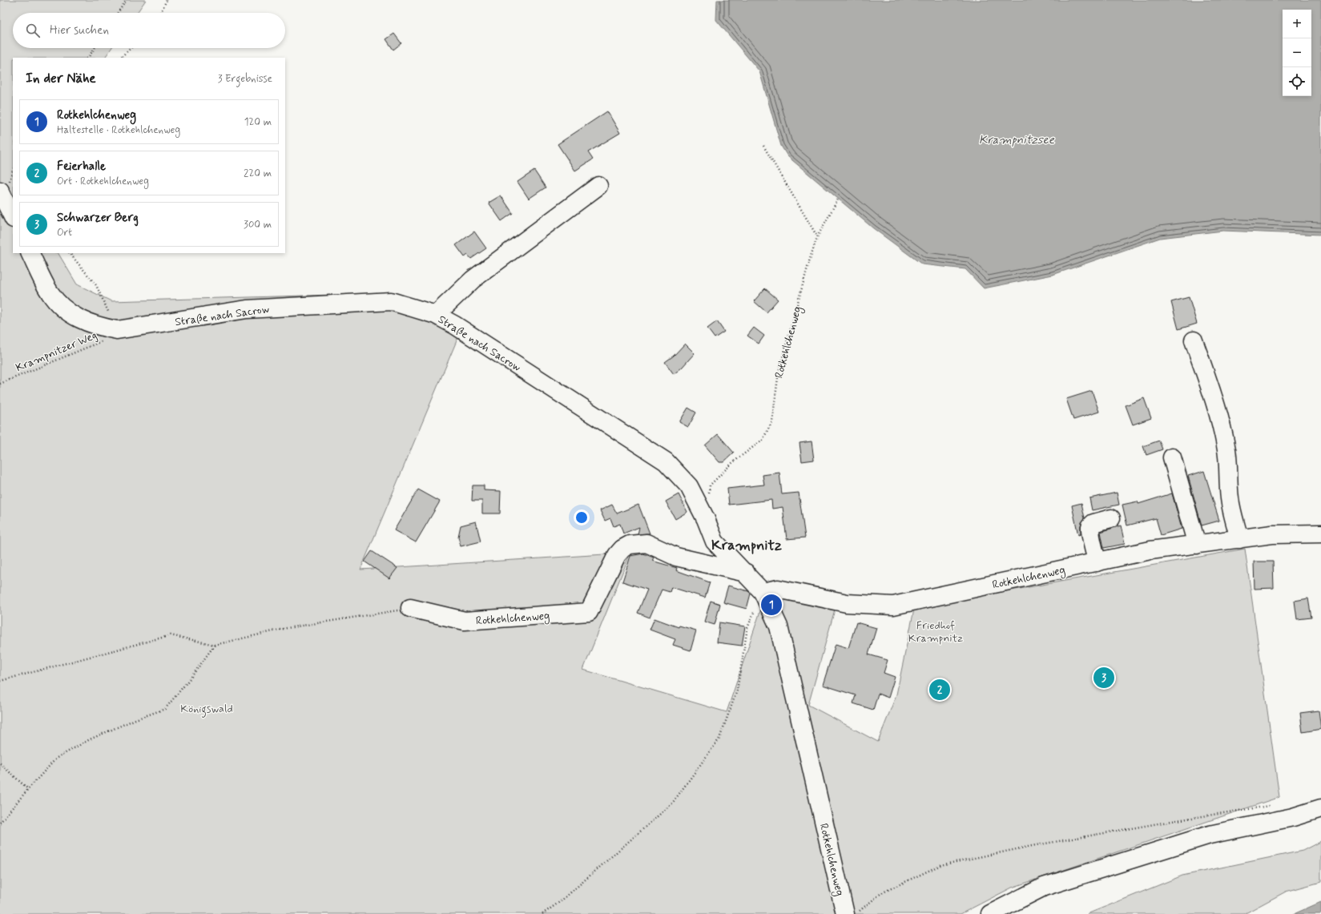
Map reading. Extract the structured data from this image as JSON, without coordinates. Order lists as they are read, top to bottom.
{
  "streets": {
    "street": ["Straße nach Sacrow", "Rotkehlchenweg"],
    "path": ["Krampnitzer Weg"]
  },
  "crossings": [
    ["Straße nach Sacrow", "Rotkehlchenweg"],
    ["Straße nach Sacrow", "Krampnitzer Weg"]
  ],
  "districts": ["Krampnitz"],
  "water": ["Krampnitzsee"],
  "parks": ["Friedhof Krampnitz", "Königswald"],
  "page": {
    "map_buttons": ["+", "−"],
    "search": "Hier suchen",
    "heading": ["In der Nähe", "3 Ergebnisse"],
    "list": [
      {
        "mark": "1",
        "name": "Rotkehlchenweg",
        "note": "Haltestelle · Rotkehlchenweg",
        "value": "120 m"
      },
      {
        "mark": "2",
        "name": "Feierhalle",
        "note": "Ort · Rotkehlchenweg",
        "value": "220 m"
      },
      {
        "mark": "3",
        "name": "Schwarzer Berg",
        "note": "Ort",
        "value": "300 m"
      }
    ],
    "pins": ["1", "3", "2"]
  }
}
